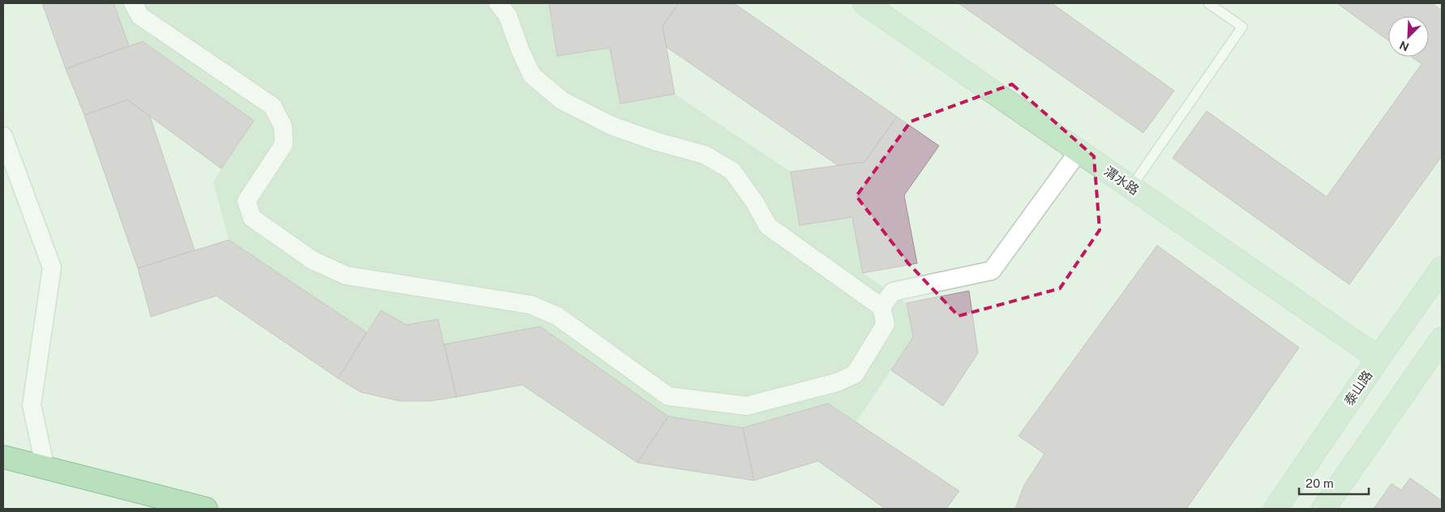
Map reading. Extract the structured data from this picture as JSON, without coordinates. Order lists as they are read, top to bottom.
{
  "streets": {
    "street": ["渭水路", "泰山路"]
  },
  "crossings": [
    ["渭水路", "泰山路"]
  ],
  "scale_bar": "20 m",
  "north": "bottom left"
}
